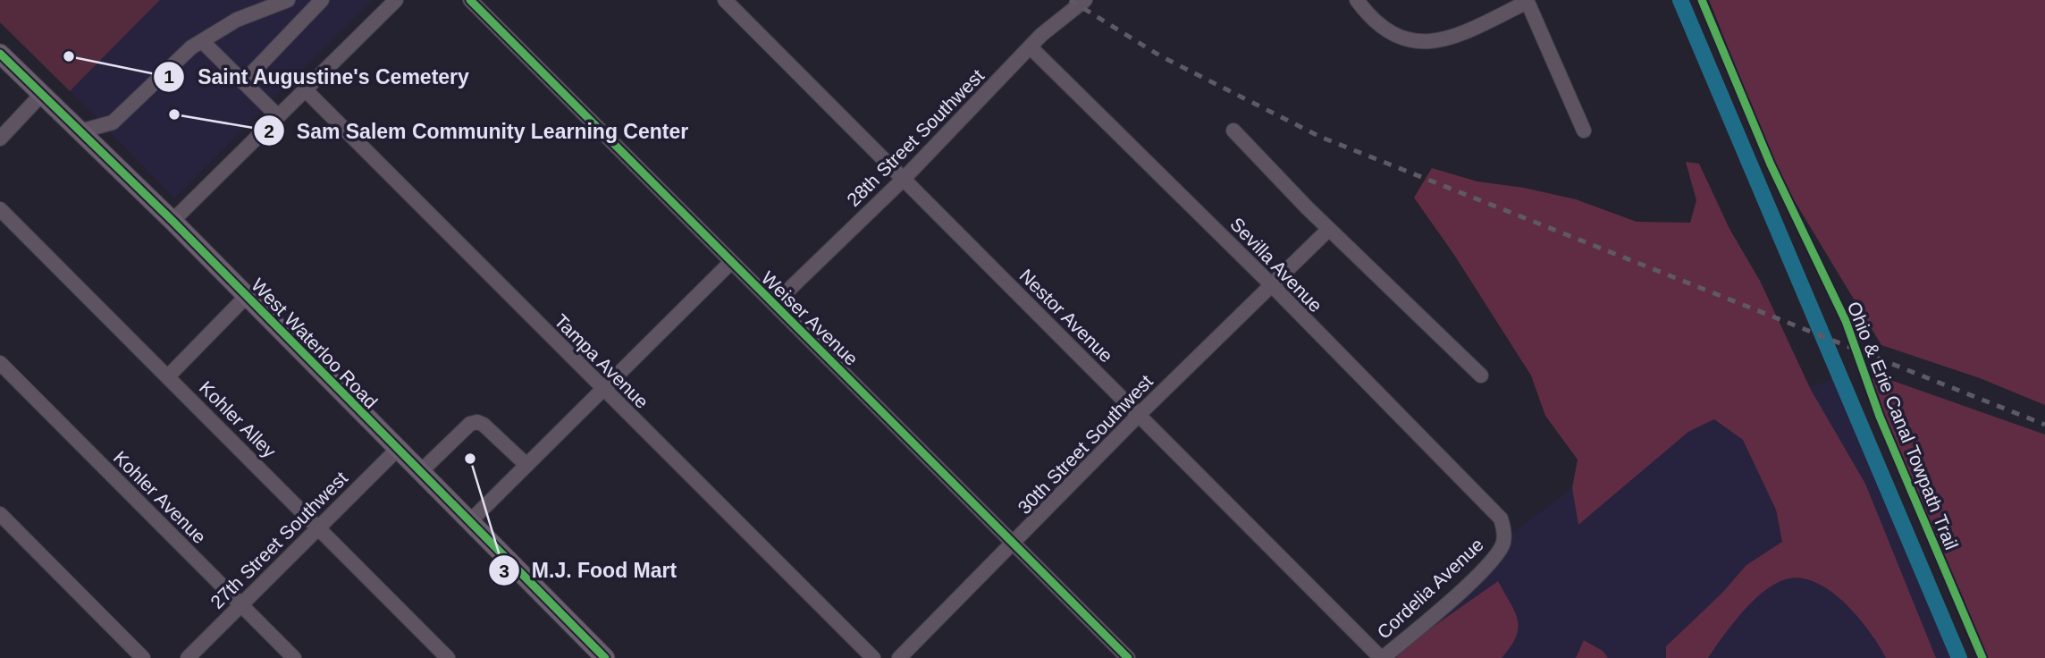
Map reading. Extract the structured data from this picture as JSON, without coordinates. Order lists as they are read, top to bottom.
{
  "streets": {
    "main road": ["West Waterloo Road"],
    "street": [
      "28th Street Southwest",
      "Sevilla Avenue",
      "Nestor Avenue",
      "Weiser Avenue",
      "Tampa Avenue",
      "Kohler Alley",
      "30th Street Southwest",
      "Kohler Avenue",
      "27th Street Southwest",
      "Cordelia Avenue"
    ],
    "cycle path": ["Ohio & Erie Canal Towpath Trail"]
  },
  "crossings": [
    ["28th Street Southwest", "Sevilla Avenue"],
    ["28th Street Southwest", "Nestor Avenue"],
    ["28th Street Southwest", "Weiser Avenue"],
    ["Sevilla Avenue", "30th Street Southwest"],
    ["Sevilla Avenue", "Cordelia Avenue"],
    ["Nestor Avenue", "30th Street Southwest"],
    ["Nestor Avenue", "Cordelia Avenue"],
    ["Weiser Avenue", "30th Street Southwest"],
    ["West Waterloo Road", "27th Street Southwest"],
    ["Kohler Alley", "27th Street Southwest"],
    ["Kohler Avenue", "27th Street Southwest"]
  ],
  "places": ["Saint Augustine's Cemetery", "Sam Salem Community Learning Center", "M.J. Food Mart"]
}
